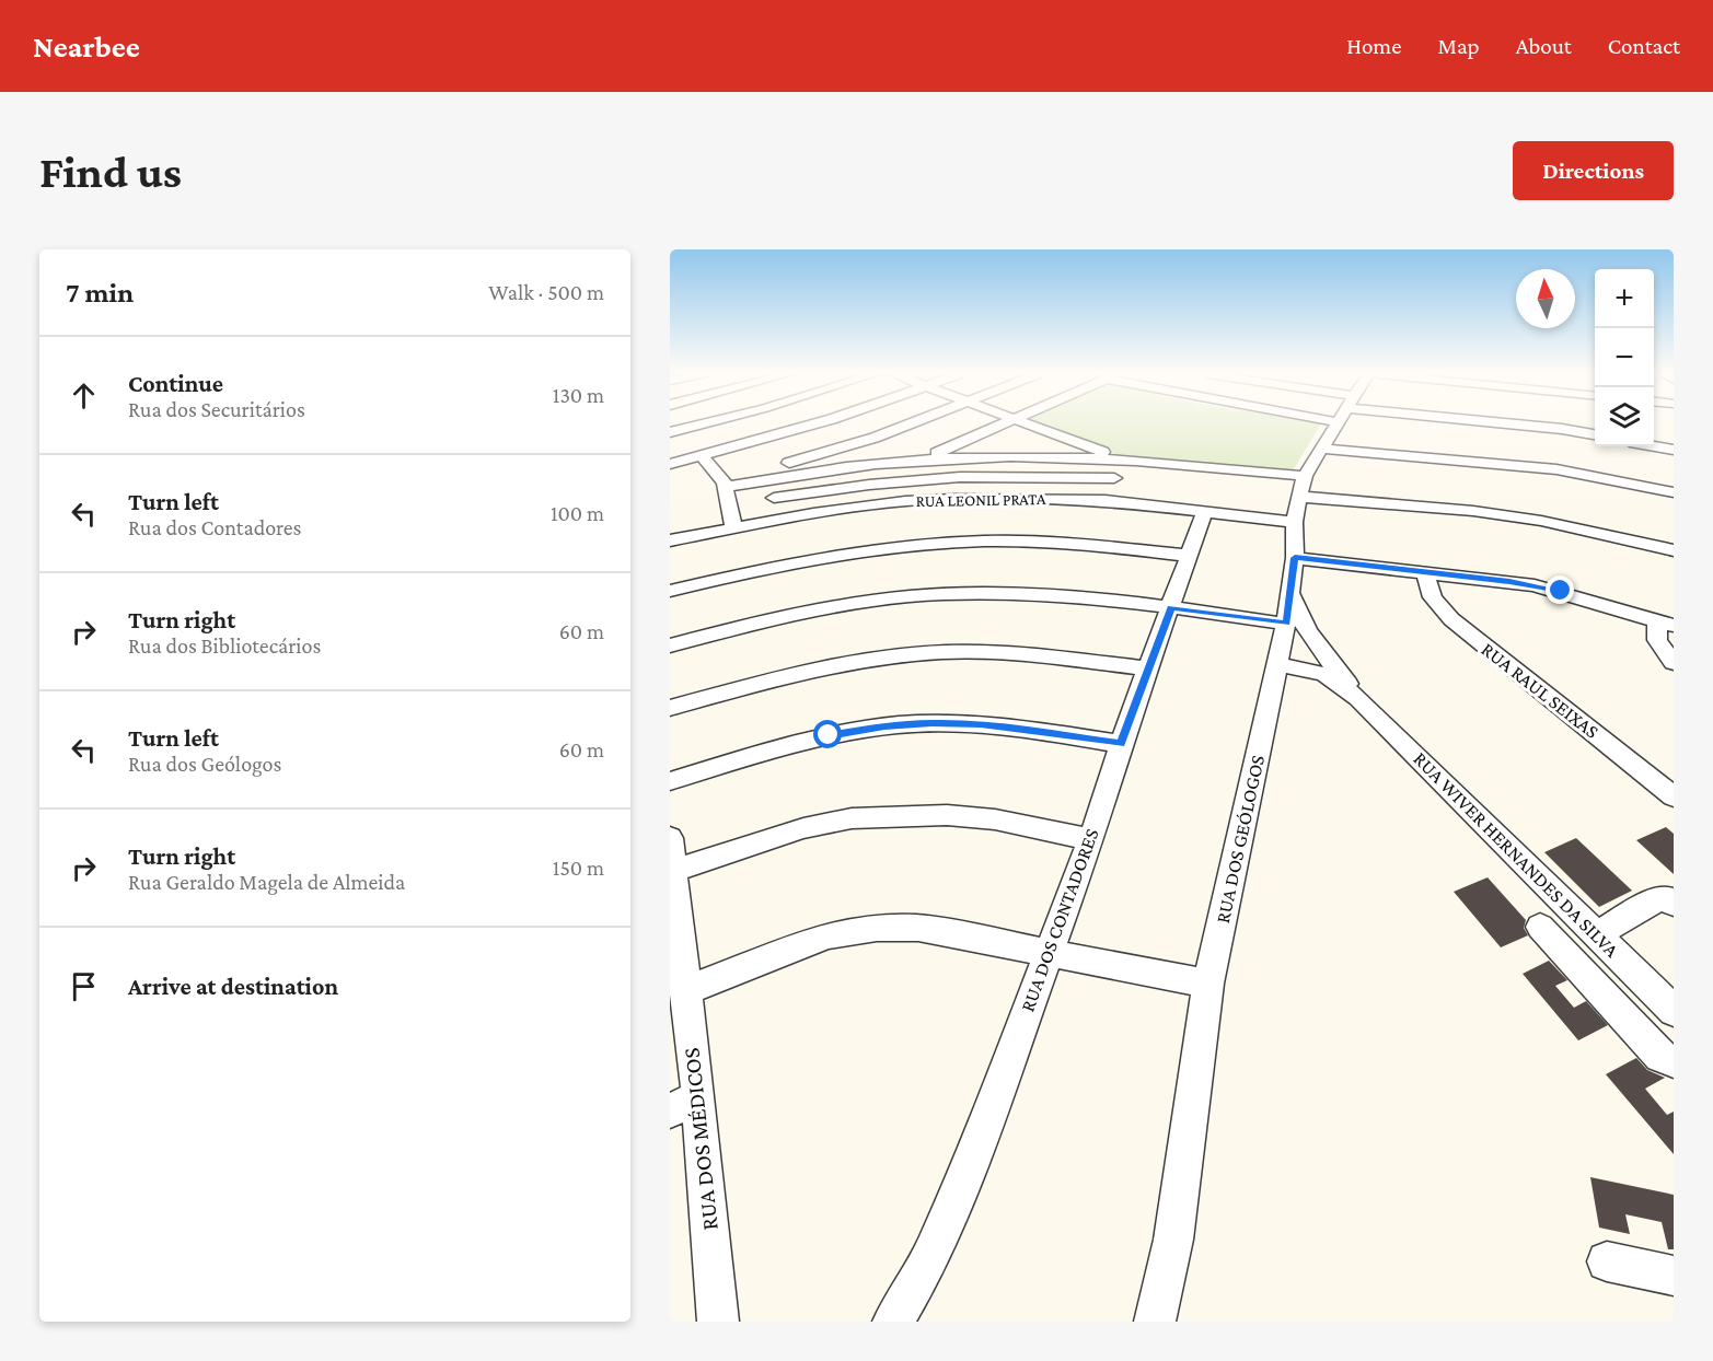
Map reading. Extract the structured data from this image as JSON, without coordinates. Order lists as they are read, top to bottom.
{
  "streets": {
    "street": [
      "RUA LEONIL PRATA",
      "RUA RAUL SEIXAS",
      "RUA DOS GEÓLOGOS",
      "RUA WIVER HERNANDES DA SILVA",
      "RUA DOS CONTADORES",
      "RUA DOS MÉDICOS"
    ]
  },
  "crossings": [
    ["RUA LEONIL PRATA", "RUA DOS GEÓLOGOS"],
    ["RUA LEONIL PRATA", "RUA DOS CONTADORES"],
    ["RUA DOS GEÓLOGOS", "RUA WIVER HERNANDES DA SILVA"]
  ],
  "north": "top",
  "page": {
    "header": "Nearbee",
    "nav": [
      "Home",
      "Map",
      "About",
      "Contact"
    ],
    "buttons": "Directions",
    "title": "Find us",
    "heading": ["7 min", "Walk · 500 m"],
    "map_buttons": ["+", "−"],
    "list": [
      ["Continue", "Rua dos Securitários", "130 m"],
      ["Turn left", "Rua dos Contadores", "100 m"],
      ["Turn right", "Rua dos Bibliotecários", "60 m"],
      ["Turn left", "Rua dos Geólogos", "60 m"],
      ["Turn right", "Rua Geraldo Magela de Almeida", "150 m"],
      "Arrive at destination"
    ]
  }
}
